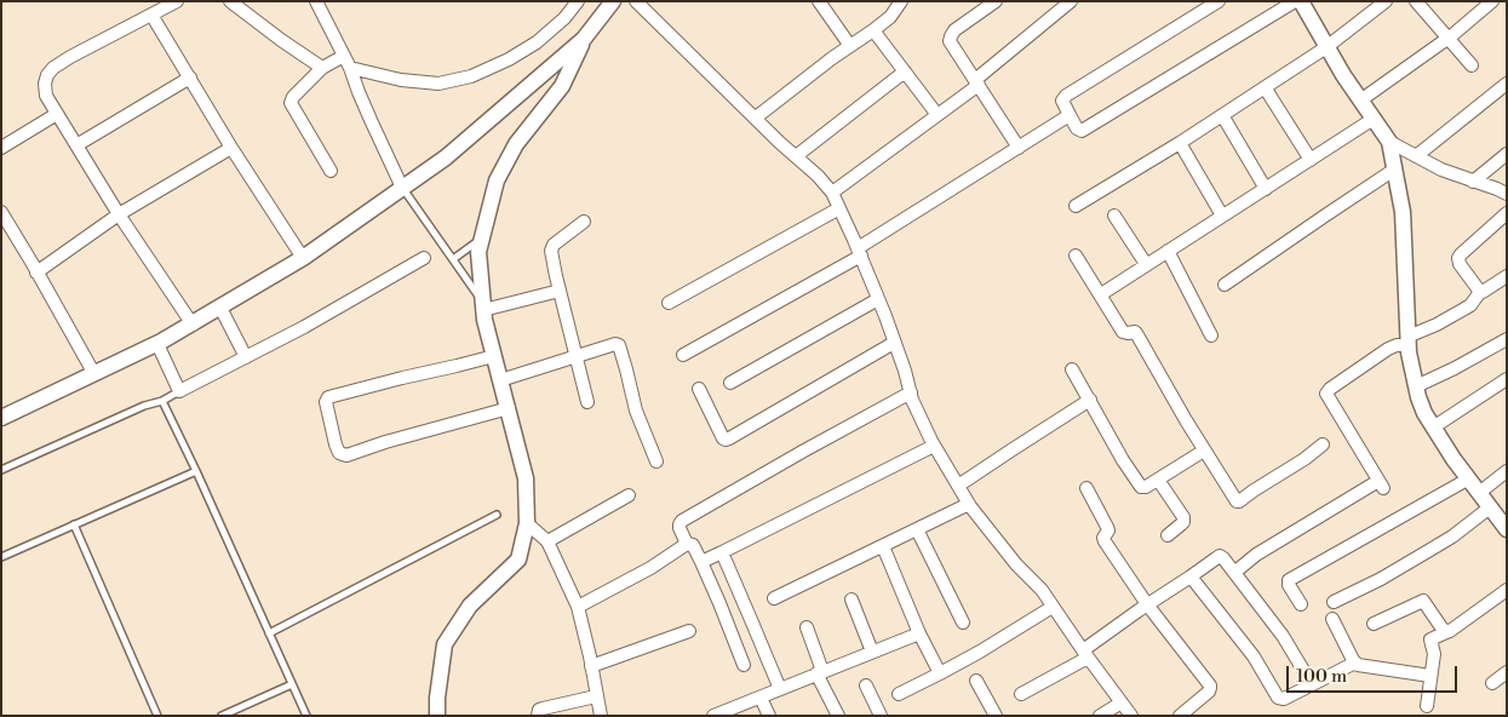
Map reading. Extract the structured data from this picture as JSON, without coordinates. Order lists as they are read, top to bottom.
{
  "scale_bar": "100 m"
}
